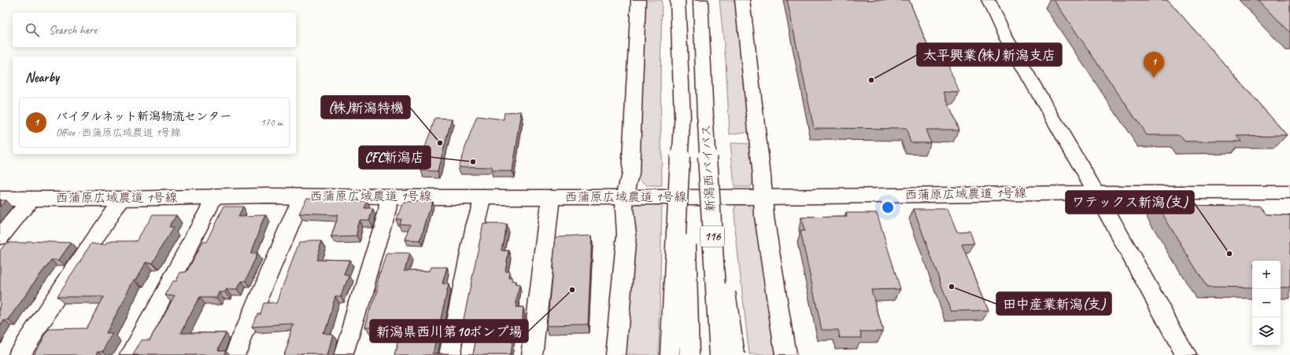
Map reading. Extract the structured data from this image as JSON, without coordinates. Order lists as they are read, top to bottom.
{
  "streets": {
    "main road": ["新潟西バイパス", "西蒲原広域農道 1号線", "116"]
  },
  "places": [
    "太平興業(株) 新潟支店",
    "(株)新潟特機",
    "CFC新潟店",
    "ワテックス新潟(支)",
    "田中産業新潟(支)",
    "新潟県西川第10ポンプ場"
  ],
  "page": {
    "search": "Search here",
    "pins": "1",
    "heading": "Nearby",
    "list": [
      {
        "mark": "1",
        "name": "バイタルネット新潟物流センター",
        "note": "Office · 西蒲原広域農道 1号線",
        "value": "170 m"
      }
    ],
    "map_buttons": ["+", "−"]
  }
}
